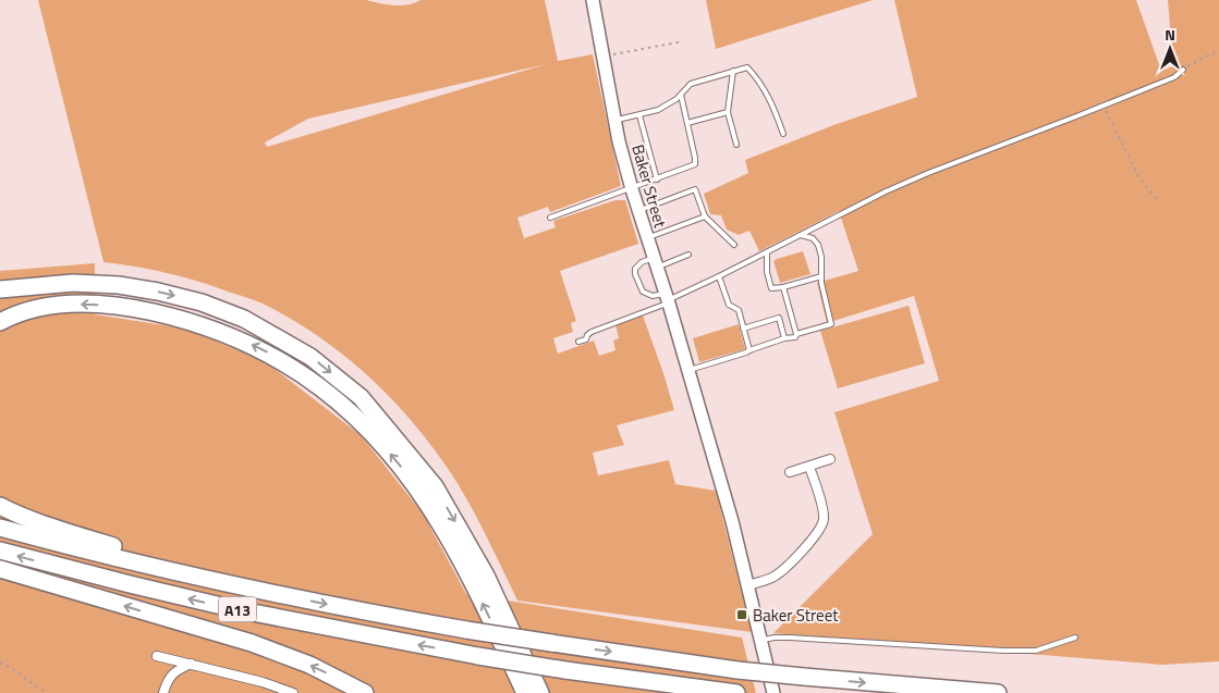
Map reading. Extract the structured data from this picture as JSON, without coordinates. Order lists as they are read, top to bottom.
{
  "streets": {
    "highway": ["A13"],
    "main road": ["Baker Street"]
  },
  "places": {
    "transit": ["Baker Street"]
  },
  "north": "top"
}
